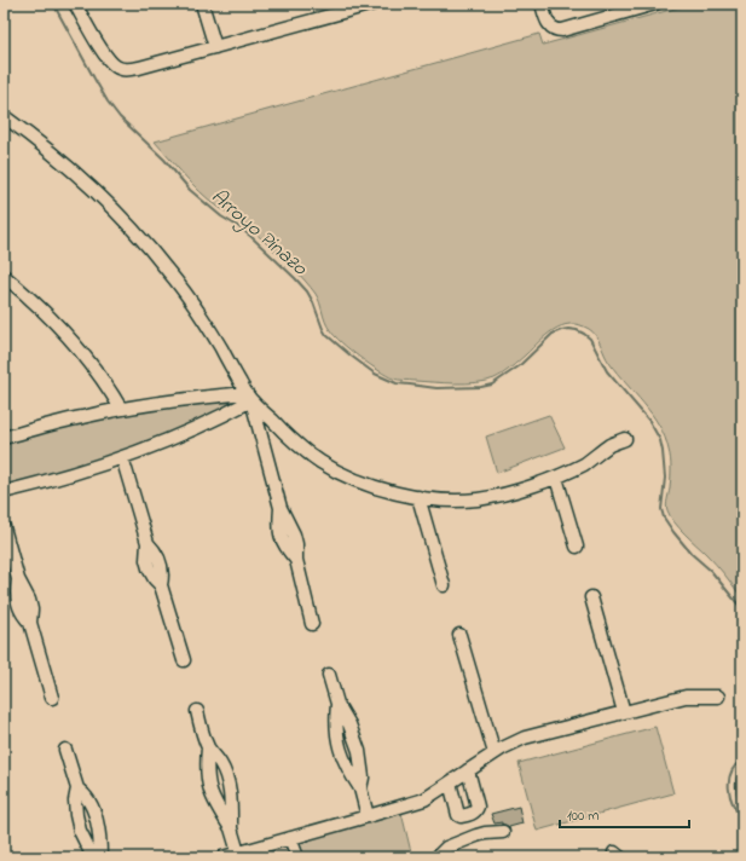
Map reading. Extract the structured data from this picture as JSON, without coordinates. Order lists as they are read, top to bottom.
{
  "water": ["Arroyo Pinazo"],
  "scale_bar": "100 m"
}
